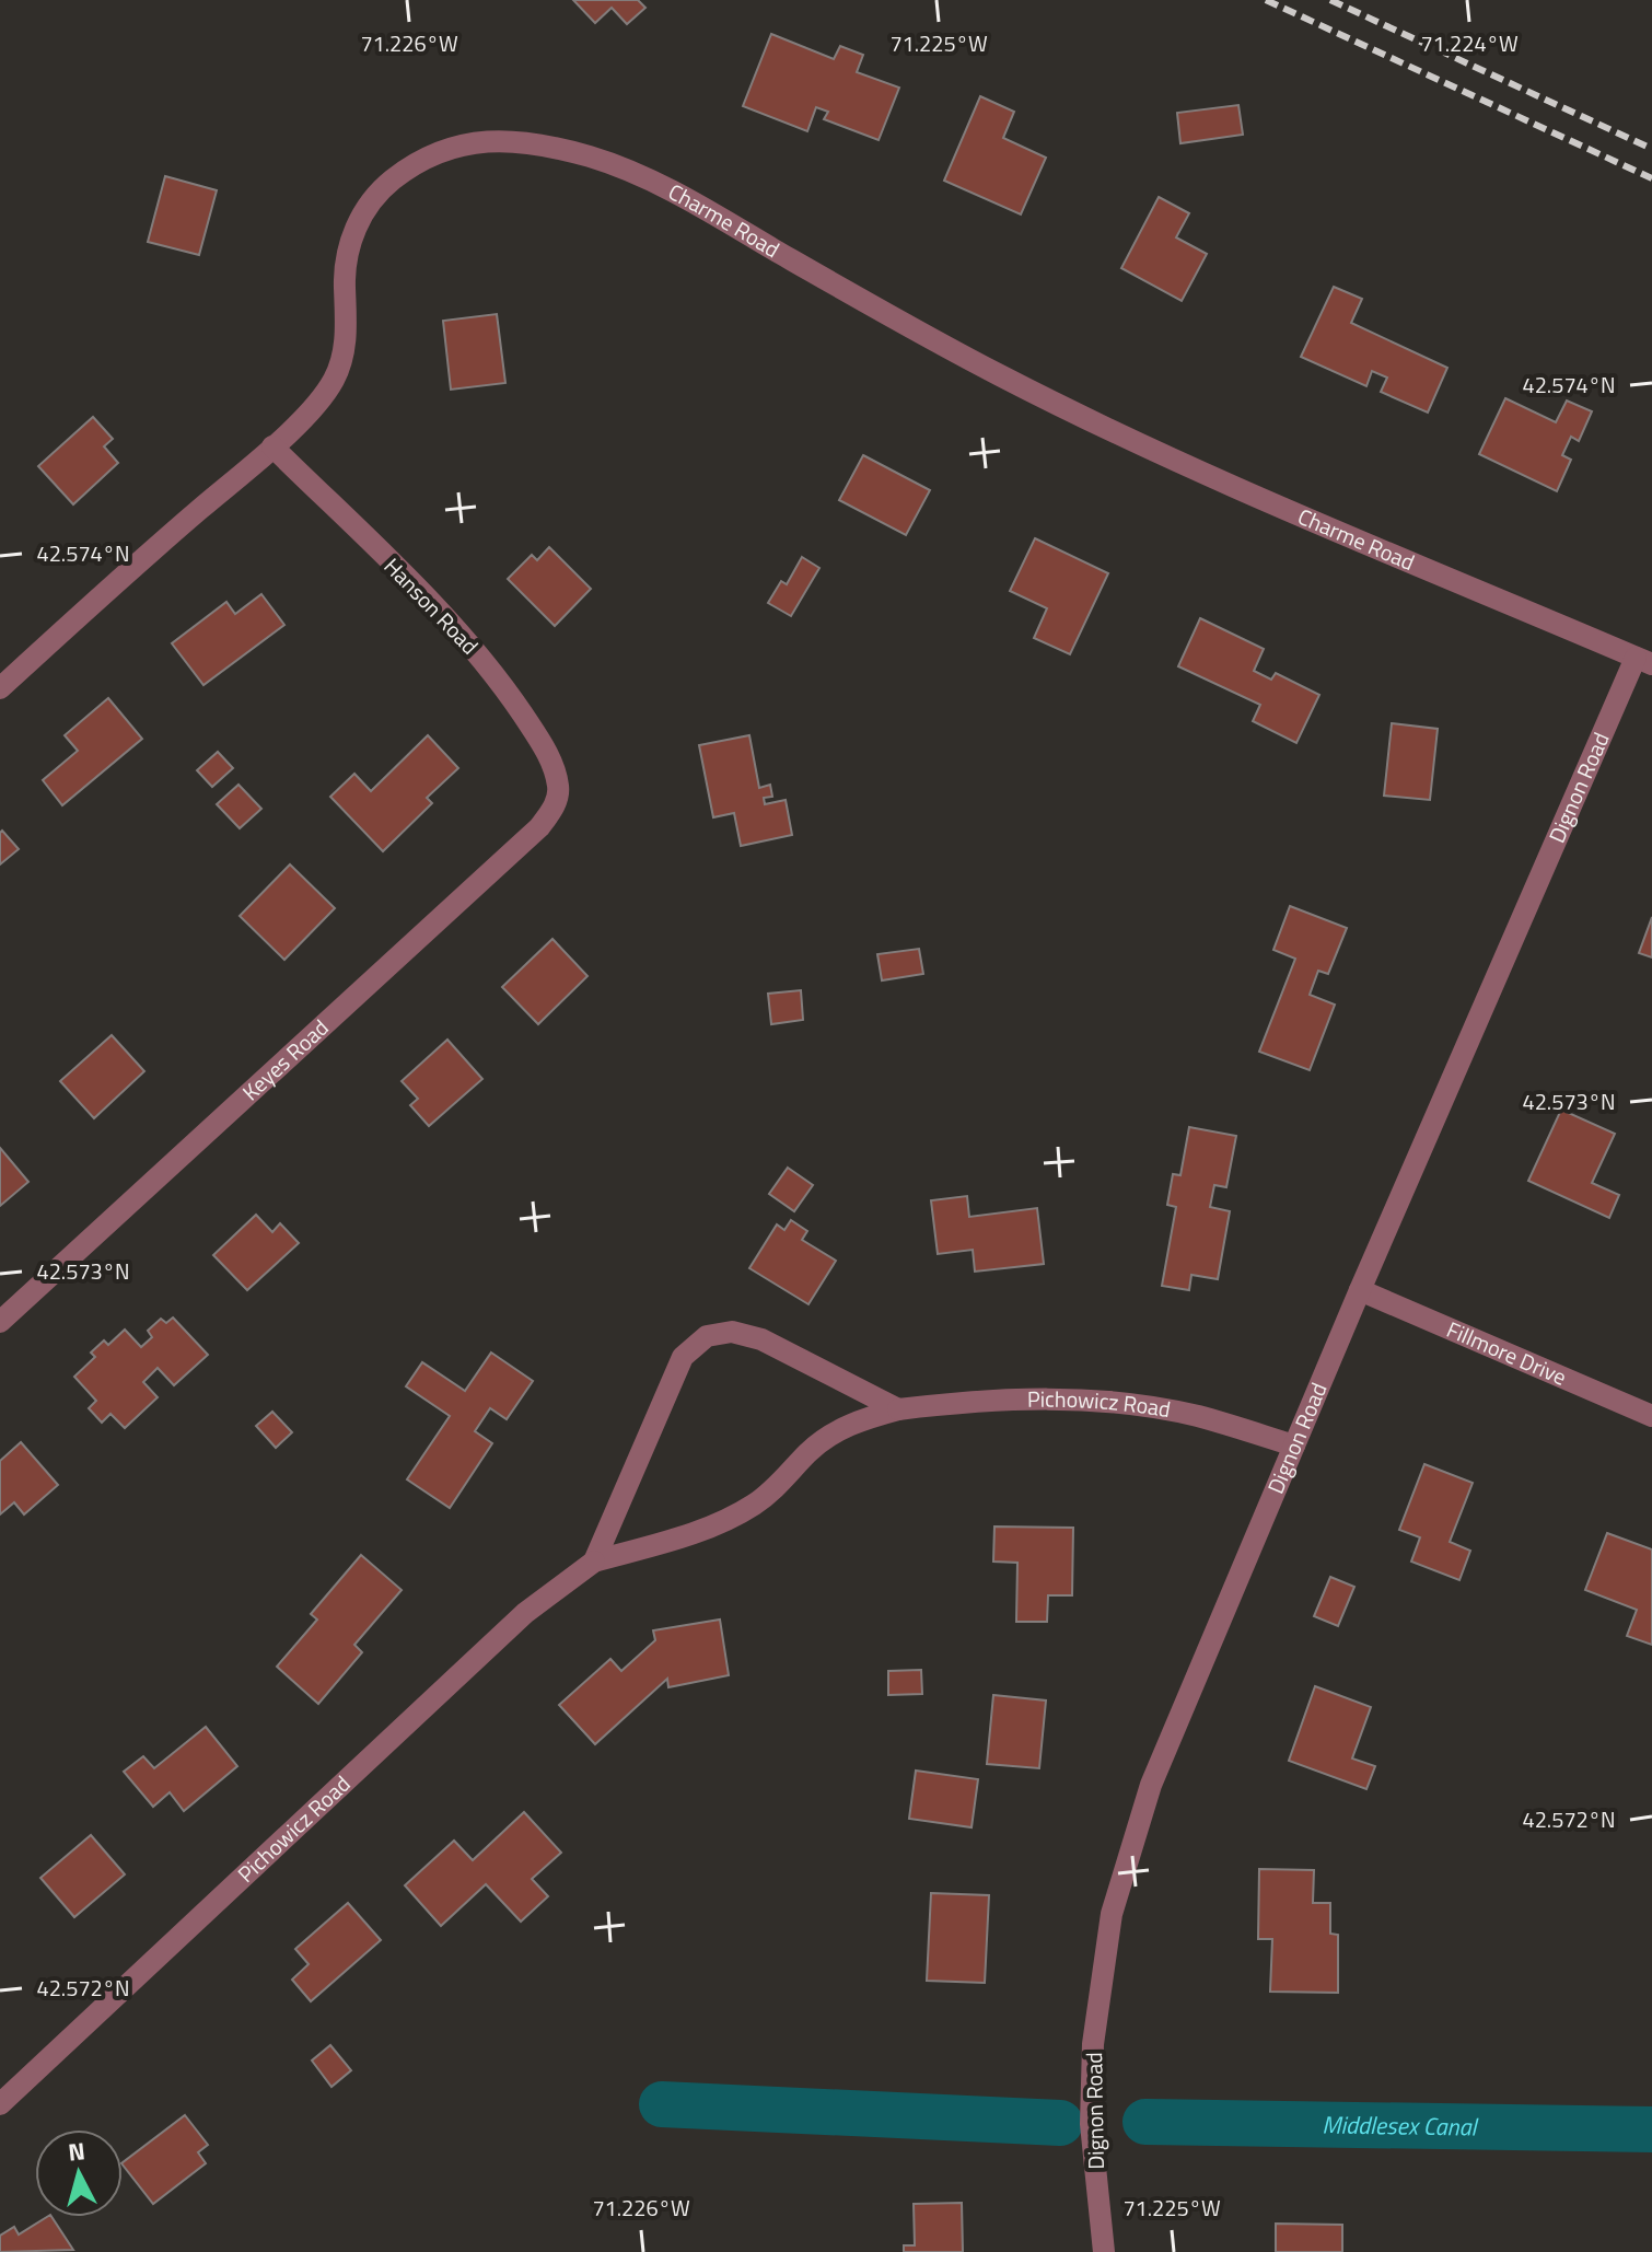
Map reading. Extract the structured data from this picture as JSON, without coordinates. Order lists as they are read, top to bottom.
{
  "streets": {
    "street": [
      "Charme Road",
      "Hanson Road",
      "Dignon Road",
      "Keyes Road",
      "Fillmore Drive",
      "Pichowicz Road"
    ]
  },
  "crossings": [
    ["Charme Road", "Hanson Road"],
    ["Charme Road", "Dignon Road"],
    ["Hanson Road", "Keyes Road"],
    ["Dignon Road", "Fillmore Drive"],
    ["Dignon Road", "Pichowicz Road"]
  ],
  "water": ["Middlesex Canal"],
  "north": "top",
  "coordinates": [
    "71.226°W",
    "71.225°W",
    "71.224°W",
    "42.574°N",
    "42.573°N",
    "42.572°N"
  ]
}
